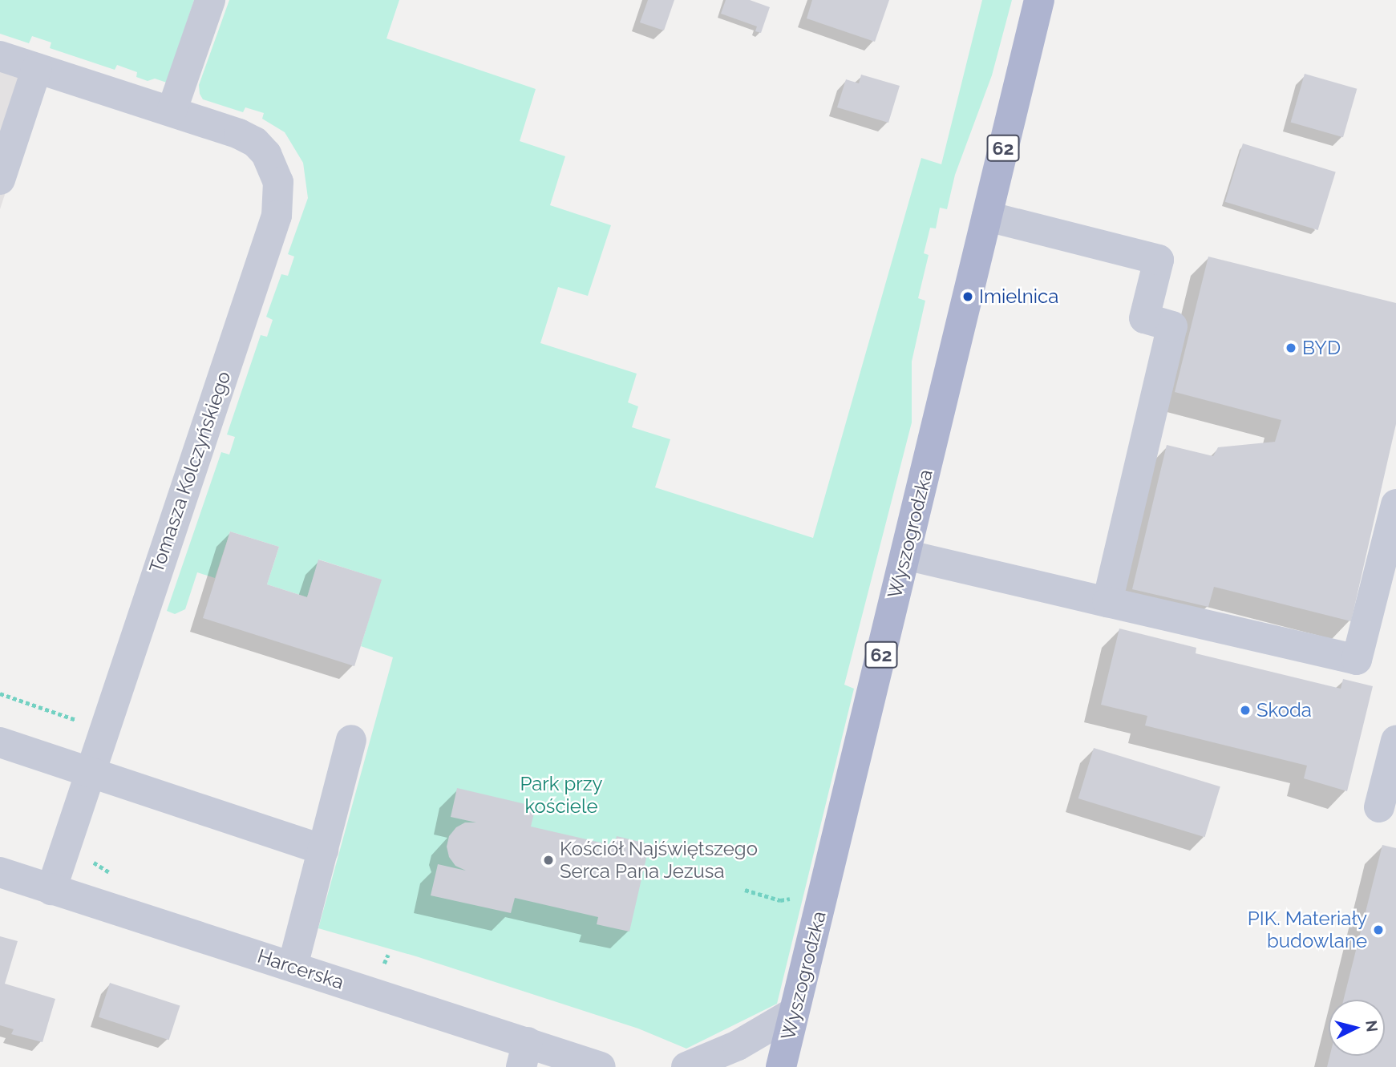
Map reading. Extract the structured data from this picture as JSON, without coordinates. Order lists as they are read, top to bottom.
{
  "streets": {
    "main road": ["62", "Wyszogrodzka"],
    "street": ["Tomasza Kolczyńskiego", "Harcerska"]
  },
  "crossings": [
    ["Tomasza Kolczyńskiego", "Harcerska"]
  ],
  "parks": ["Park przy kościele"],
  "places": [
    "Imielnica",
    "BYD",
    "Skoda",
    "Kościół Najświętszego Serca Pana Jezusa",
    "PIK. Materiały budowlane"
  ],
  "north": "right"
}
